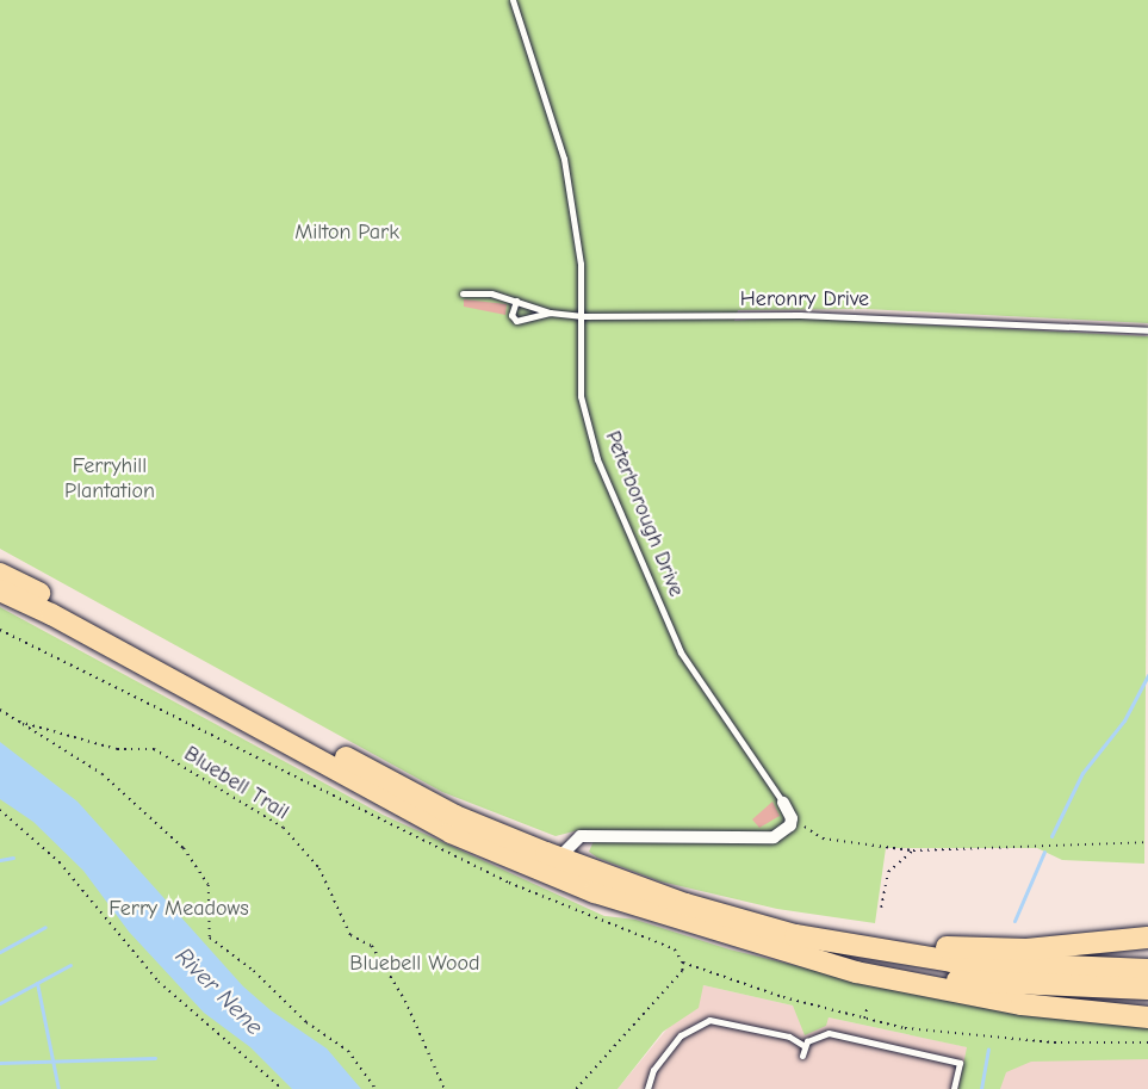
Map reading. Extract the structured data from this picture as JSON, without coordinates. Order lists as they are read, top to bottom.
{
  "streets": {
    "lane": ["Heronry Drive", "Peterborough Drive"],
    "path": ["Bluebell Trail"]
  },
  "crossings": [
    ["Heronry Drive", "Peterborough Drive"]
  ],
  "water": ["River Nene"],
  "parks": [
    "Milton Park",
    "Ferryhill Plantation",
    "Ferry Meadows",
    "Bluebell Wood"
  ]
}
